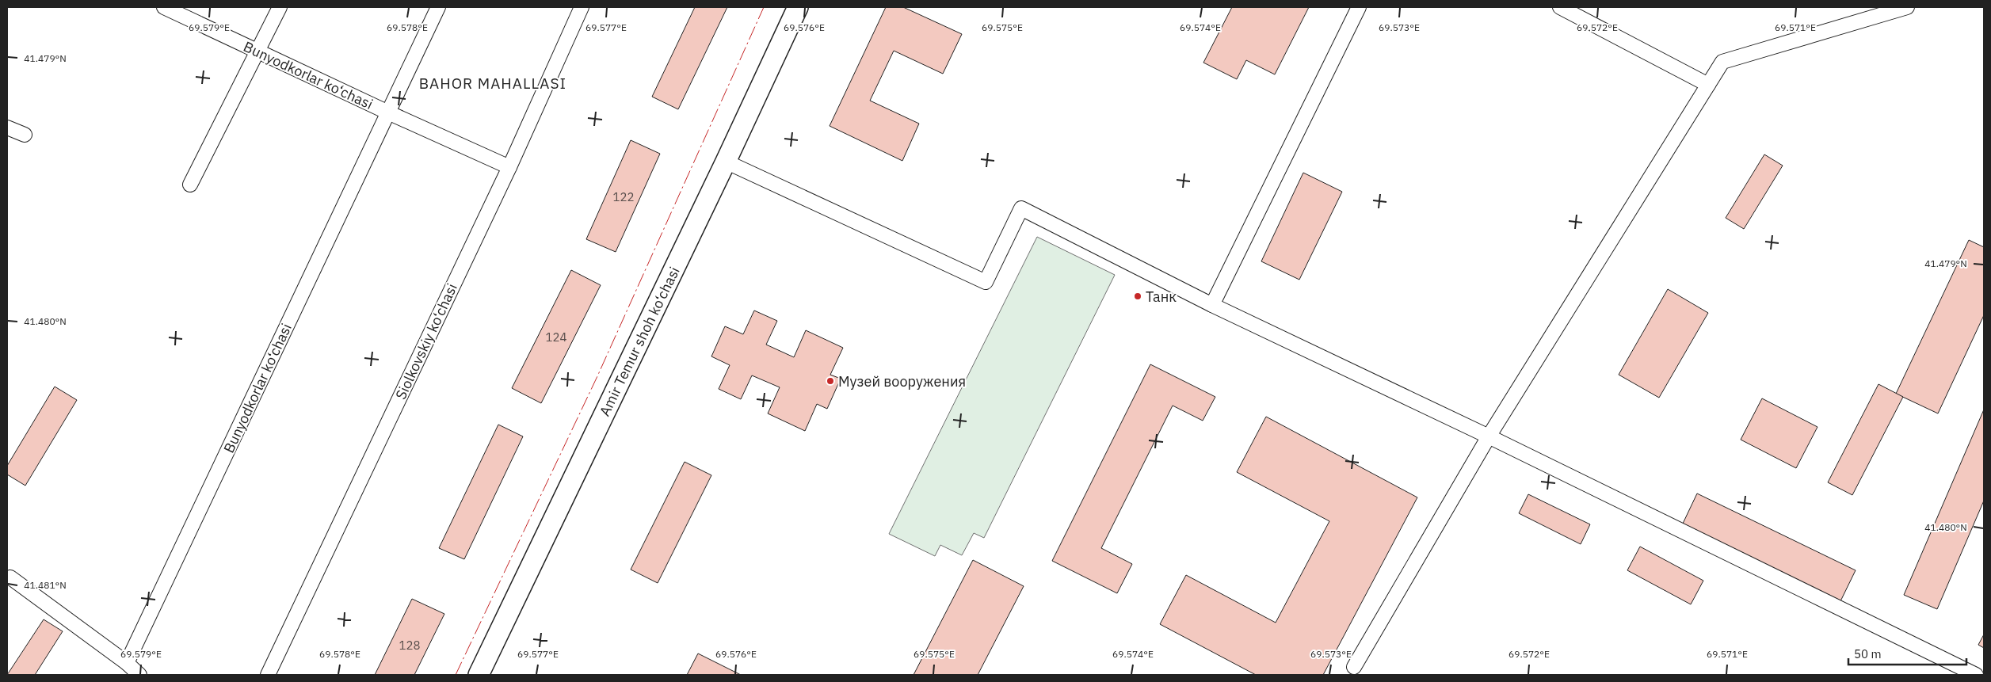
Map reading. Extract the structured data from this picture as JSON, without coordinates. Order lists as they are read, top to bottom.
{
  "streets": {
    "main road": ["Amir Temur shoh ko‘chasi"],
    "street": ["Bunyodkorlar ko‘chasi", "Siolkovskiy ko‘chasi"]
  },
  "crossings": [
    ["Bunyodkorlar ko‘chasi", "Siolkovskiy ko‘chasi"]
  ],
  "districts": ["BAHOR MAHALLASI"],
  "places": ["Танк", "Музей вооружения"],
  "house_numbers": ["122", "124", "128"],
  "scale_bar": "50 m",
  "coordinates": [
    "69.579°E",
    "69.578°E",
    "69.577°E",
    "69.576°E",
    "69.575°E",
    "69.574°E",
    "69.573°E",
    "69.572°E",
    "69.571°E",
    "41.479°N",
    "41.480°N",
    "41.481°N"
  ]
}
